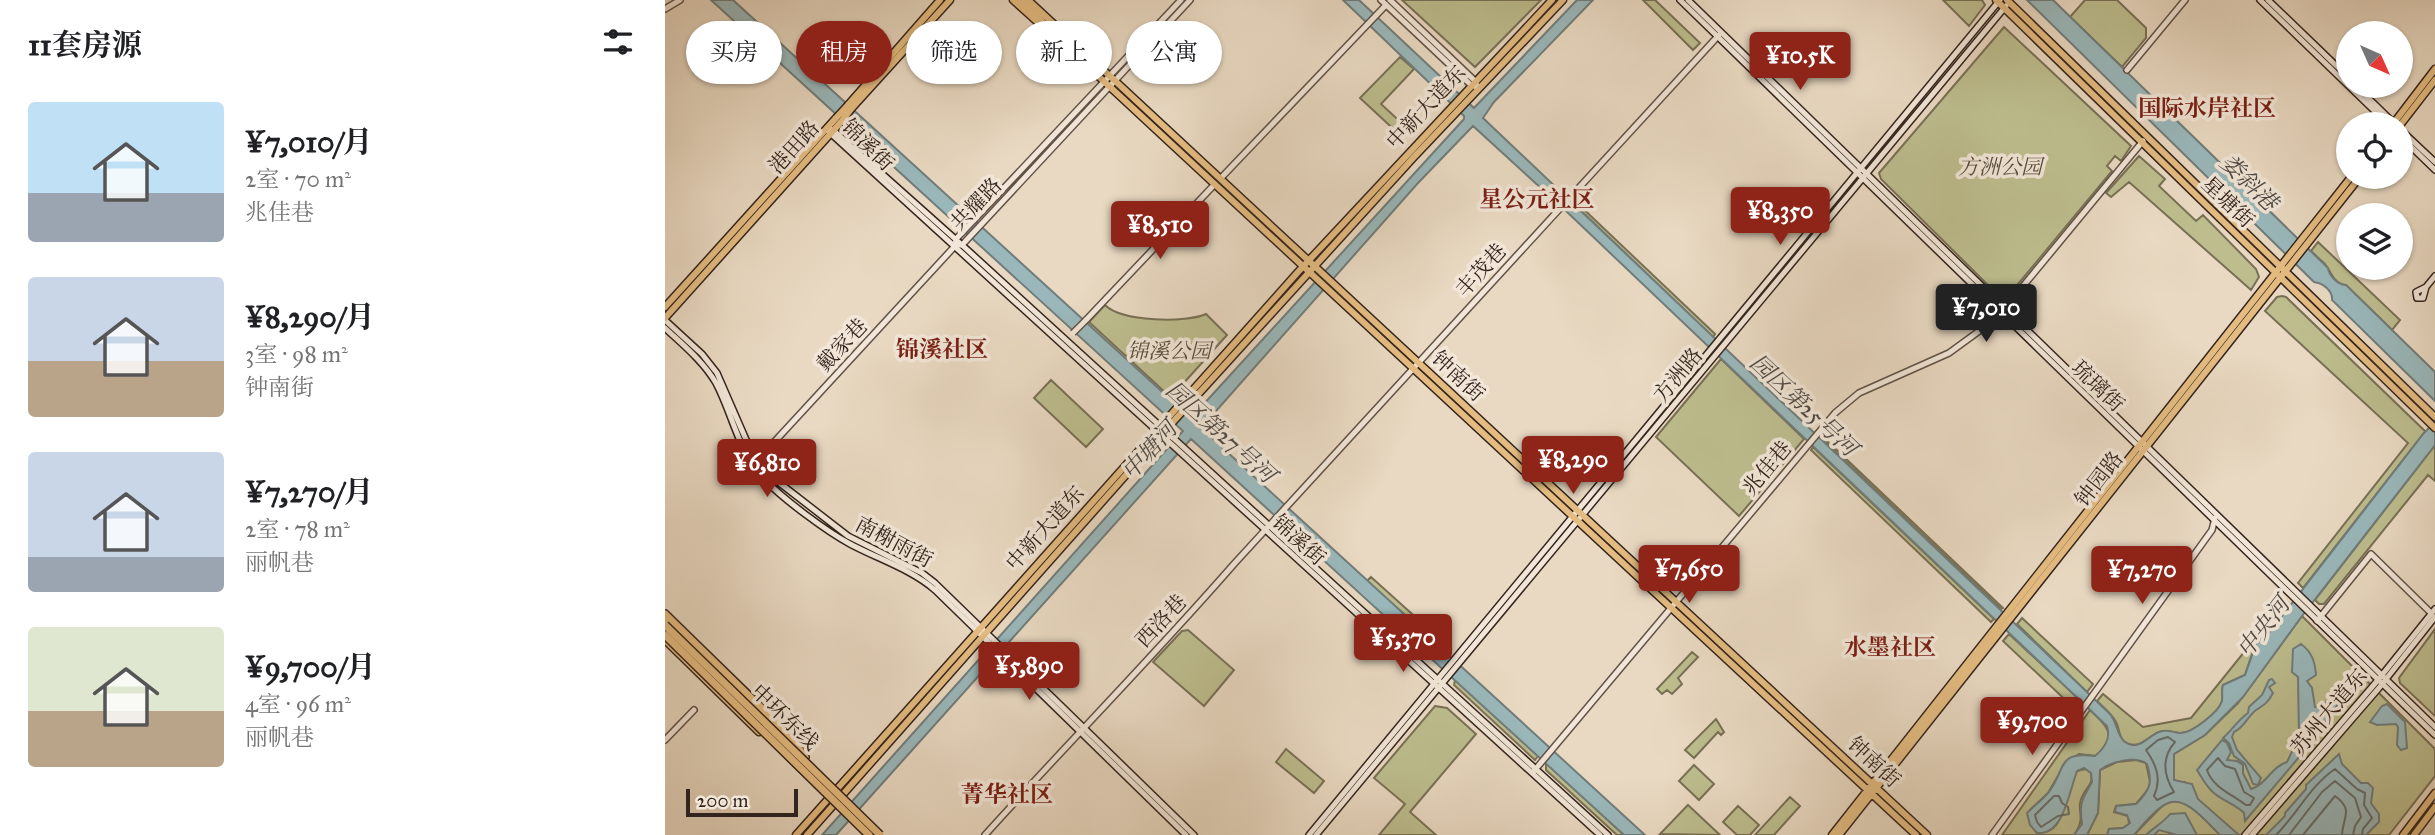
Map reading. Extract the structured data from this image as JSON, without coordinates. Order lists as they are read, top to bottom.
{
  "streets": {
    "highway": ["中环东线"],
    "main road": [
      "中新大道东",
      "锦溪街",
      "港田路",
      "星塘街",
      "共耀路",
      "丰茂巷",
      "戴家巷",
      "方洲路",
      "钟南街",
      "琉璃街",
      "兆佳巷",
      "钟园路",
      "南榭雨街",
      "西洛巷",
      "苏州大道东"
    ]
  },
  "crossings": [
    ["中新大道东", "锦溪街"],
    ["中新大道东", "钟南街"],
    ["中新大道东", "南榭雨街"],
    ["锦溪街", "港田路"],
    ["锦溪街", "共耀路"],
    ["锦溪街", "丰茂巷"],
    ["锦溪街", "戴家巷"],
    ["锦溪街", "方洲路"],
    ["锦溪街", "兆佳巷"],
    ["锦溪街", "西洛巷"],
    ["港田路", "南榭雨街"],
    ["星塘街", "方洲路"],
    ["星塘街", "兆佳巷"],
    ["星塘街", "钟园路"],
    ["共耀路", "戴家巷"],
    ["丰茂巷", "钟南街"],
    ["丰茂巷", "琉璃街"],
    ["丰茂巷", "西洛巷"],
    ["戴家巷", "南榭雨街"],
    ["方洲路", "钟南街"],
    ["方洲路", "琉璃街"],
    ["钟南街", "兆佳巷"],
    ["钟南街", "钟园路"],
    ["琉璃街", "兆佳巷"],
    ["琉璃街", "钟园路"],
    ["琉璃街", "苏州大道东"],
    ["南榭雨街", "西洛巷"]
  ],
  "districts": [
    "国际水岸社区",
    "星公元社区",
    "锦溪社区",
    "水墨社区",
    "菁华社区"
  ],
  "water": [
    "娄斜港",
    "园区第25号河",
    "园区第27号河",
    "中塘河",
    "中央河"
  ],
  "parks": ["方洲公园", "锦溪公园"],
  "scale_bar": "200 m",
  "north": "bottom right",
  "page": {
    "heading": "11套房源",
    "chip": [
      "买房",
      "租房",
      "筛选",
      "新上",
      "公寓"
    ],
    "price": [
      "¥10.5K",
      "¥8,350",
      "¥8,510",
      "¥7,010",
      "¥8,290",
      "¥6,810",
      "¥7,650",
      "¥7,270",
      "¥5,370",
      "¥5,890",
      "¥9,700"
    ],
    "list": [
      {
        "name": "¥7,010/月",
        "note": "2室 · 70 m² · 兆佳巷"
      },
      {
        "name": "¥8,290/月",
        "note": "3室 · 98 m² · 钟南街"
      },
      {
        "name": "¥7,270/月",
        "note": "2室 · 78 m² · 丽帆巷"
      },
      {
        "name": "¥9,700/月",
        "note": "4室 · 96 m² · 丽帆巷"
      }
    ],
    "scale": "200 m"
  }
}
